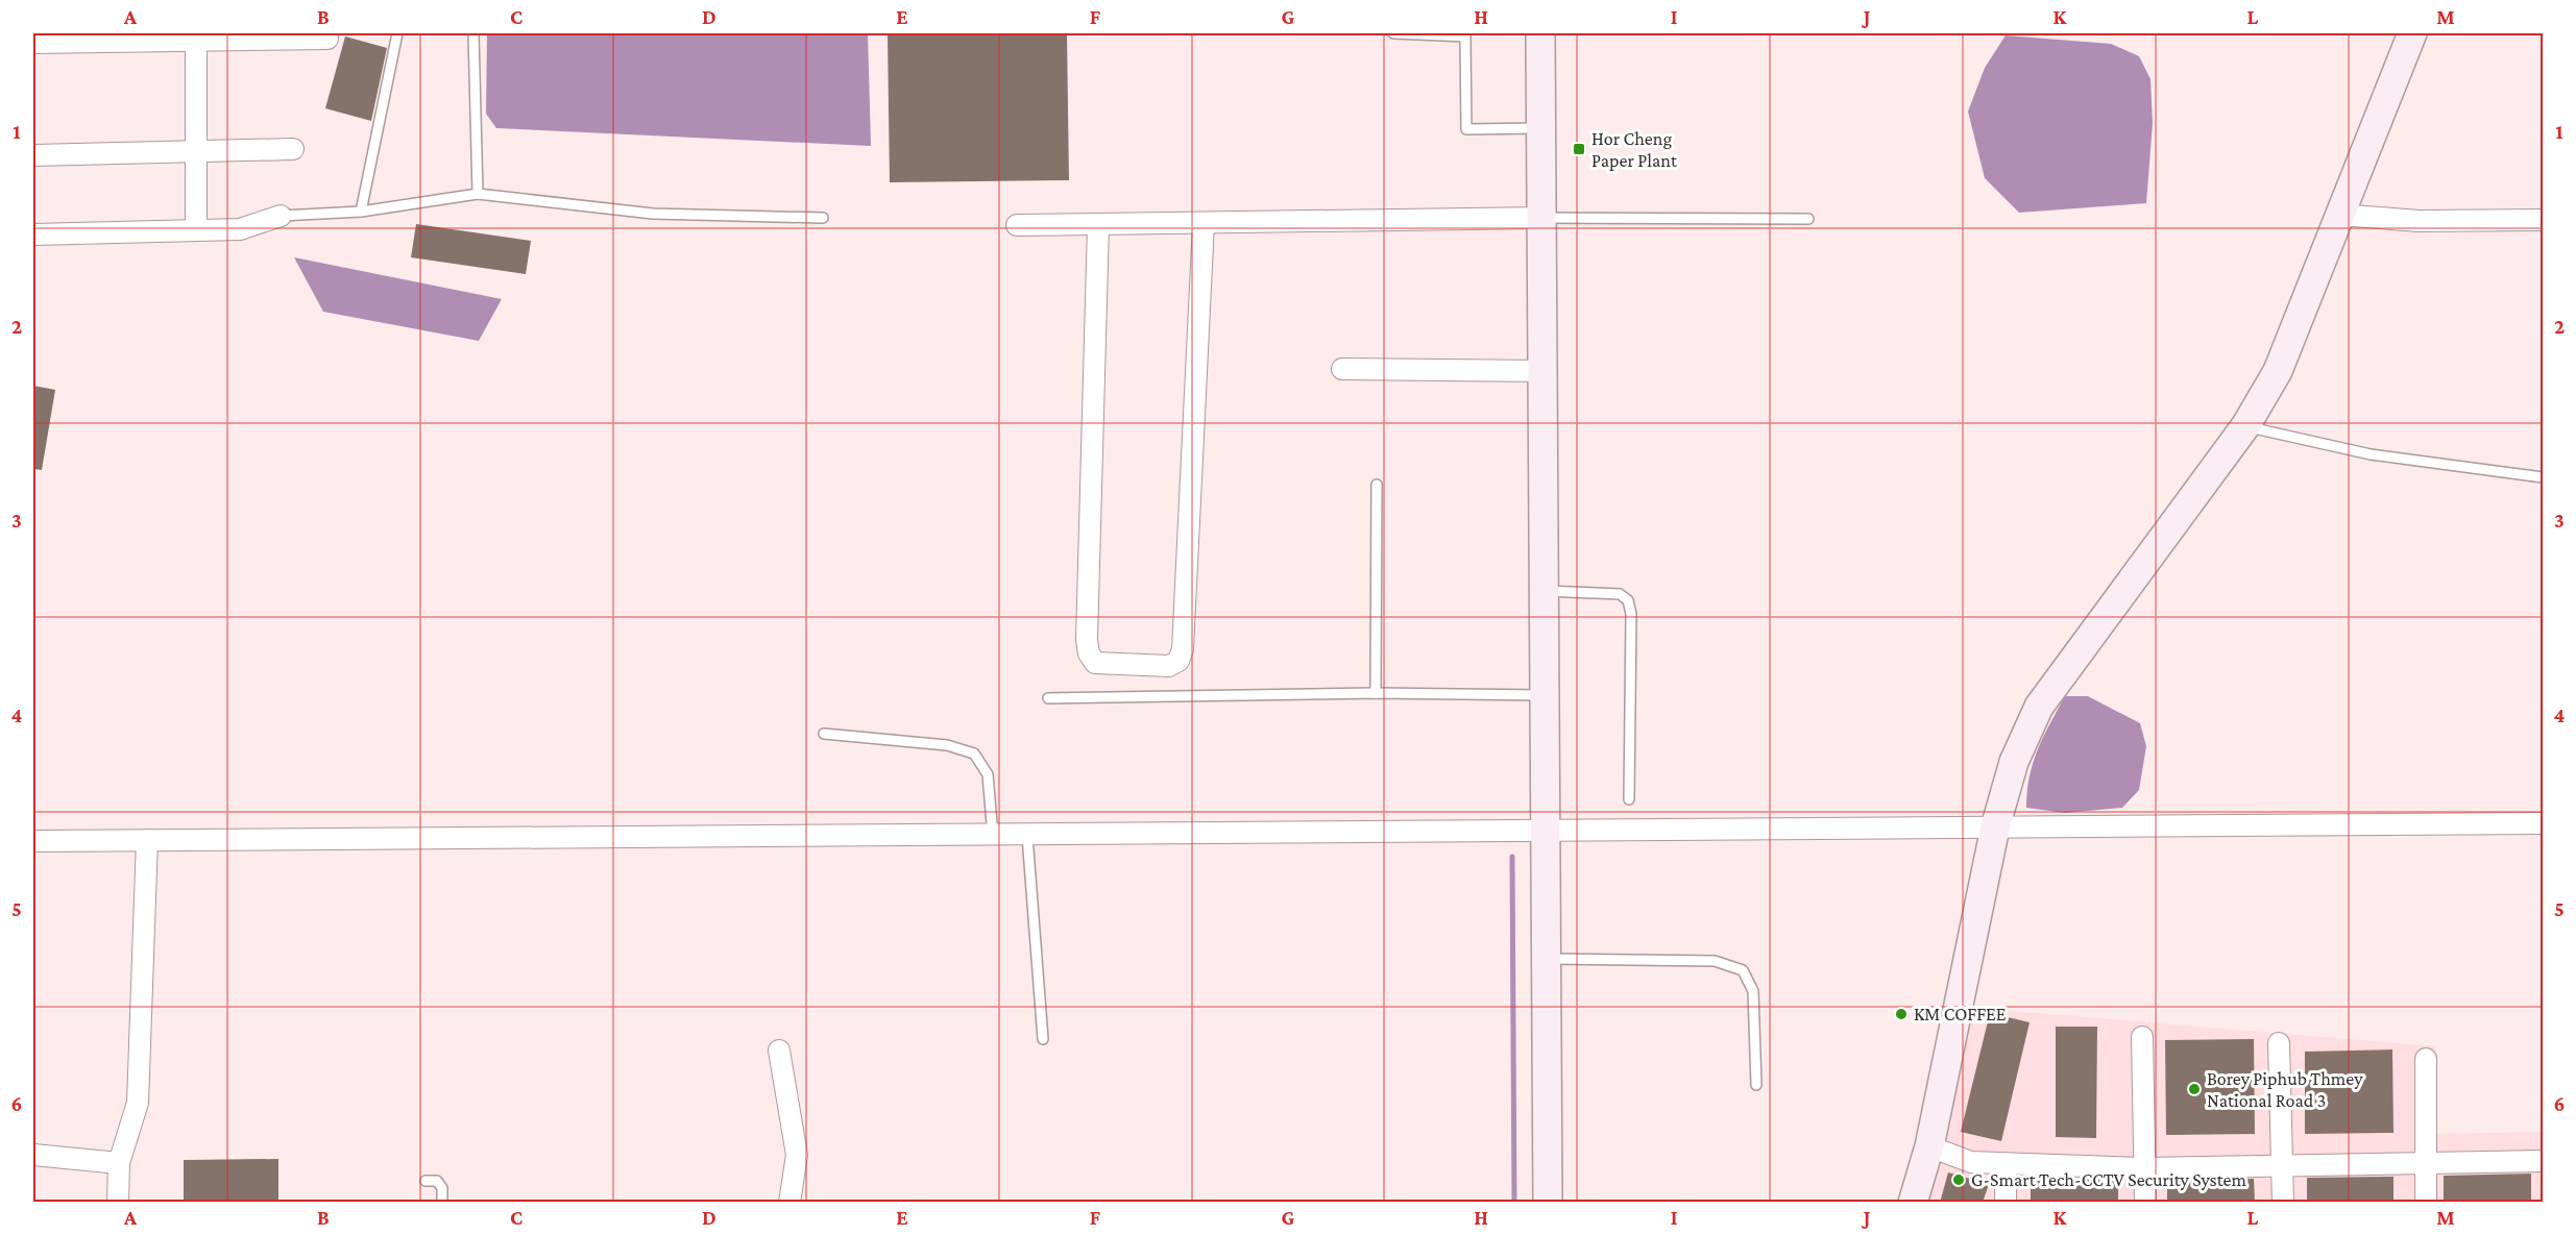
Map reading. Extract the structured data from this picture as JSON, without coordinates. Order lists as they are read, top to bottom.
{
  "places": {
    "transit": ["Hor Cheng Paper Plant"],
    "other": ["KM COFFEE", "Borey Piphub Thmey National Road 3", "G-Smart Tech-CCTV Security System"]
  },
  "grid": {
    "columns": [
      "A",
      "B",
      "C",
      "D",
      "E",
      "F",
      "G",
      "H",
      "I",
      "J",
      "K",
      "L",
      "M"
    ],
    "rows": [
      "1",
      "2",
      "3",
      "4",
      "5",
      "6"
    ]
  }
}
